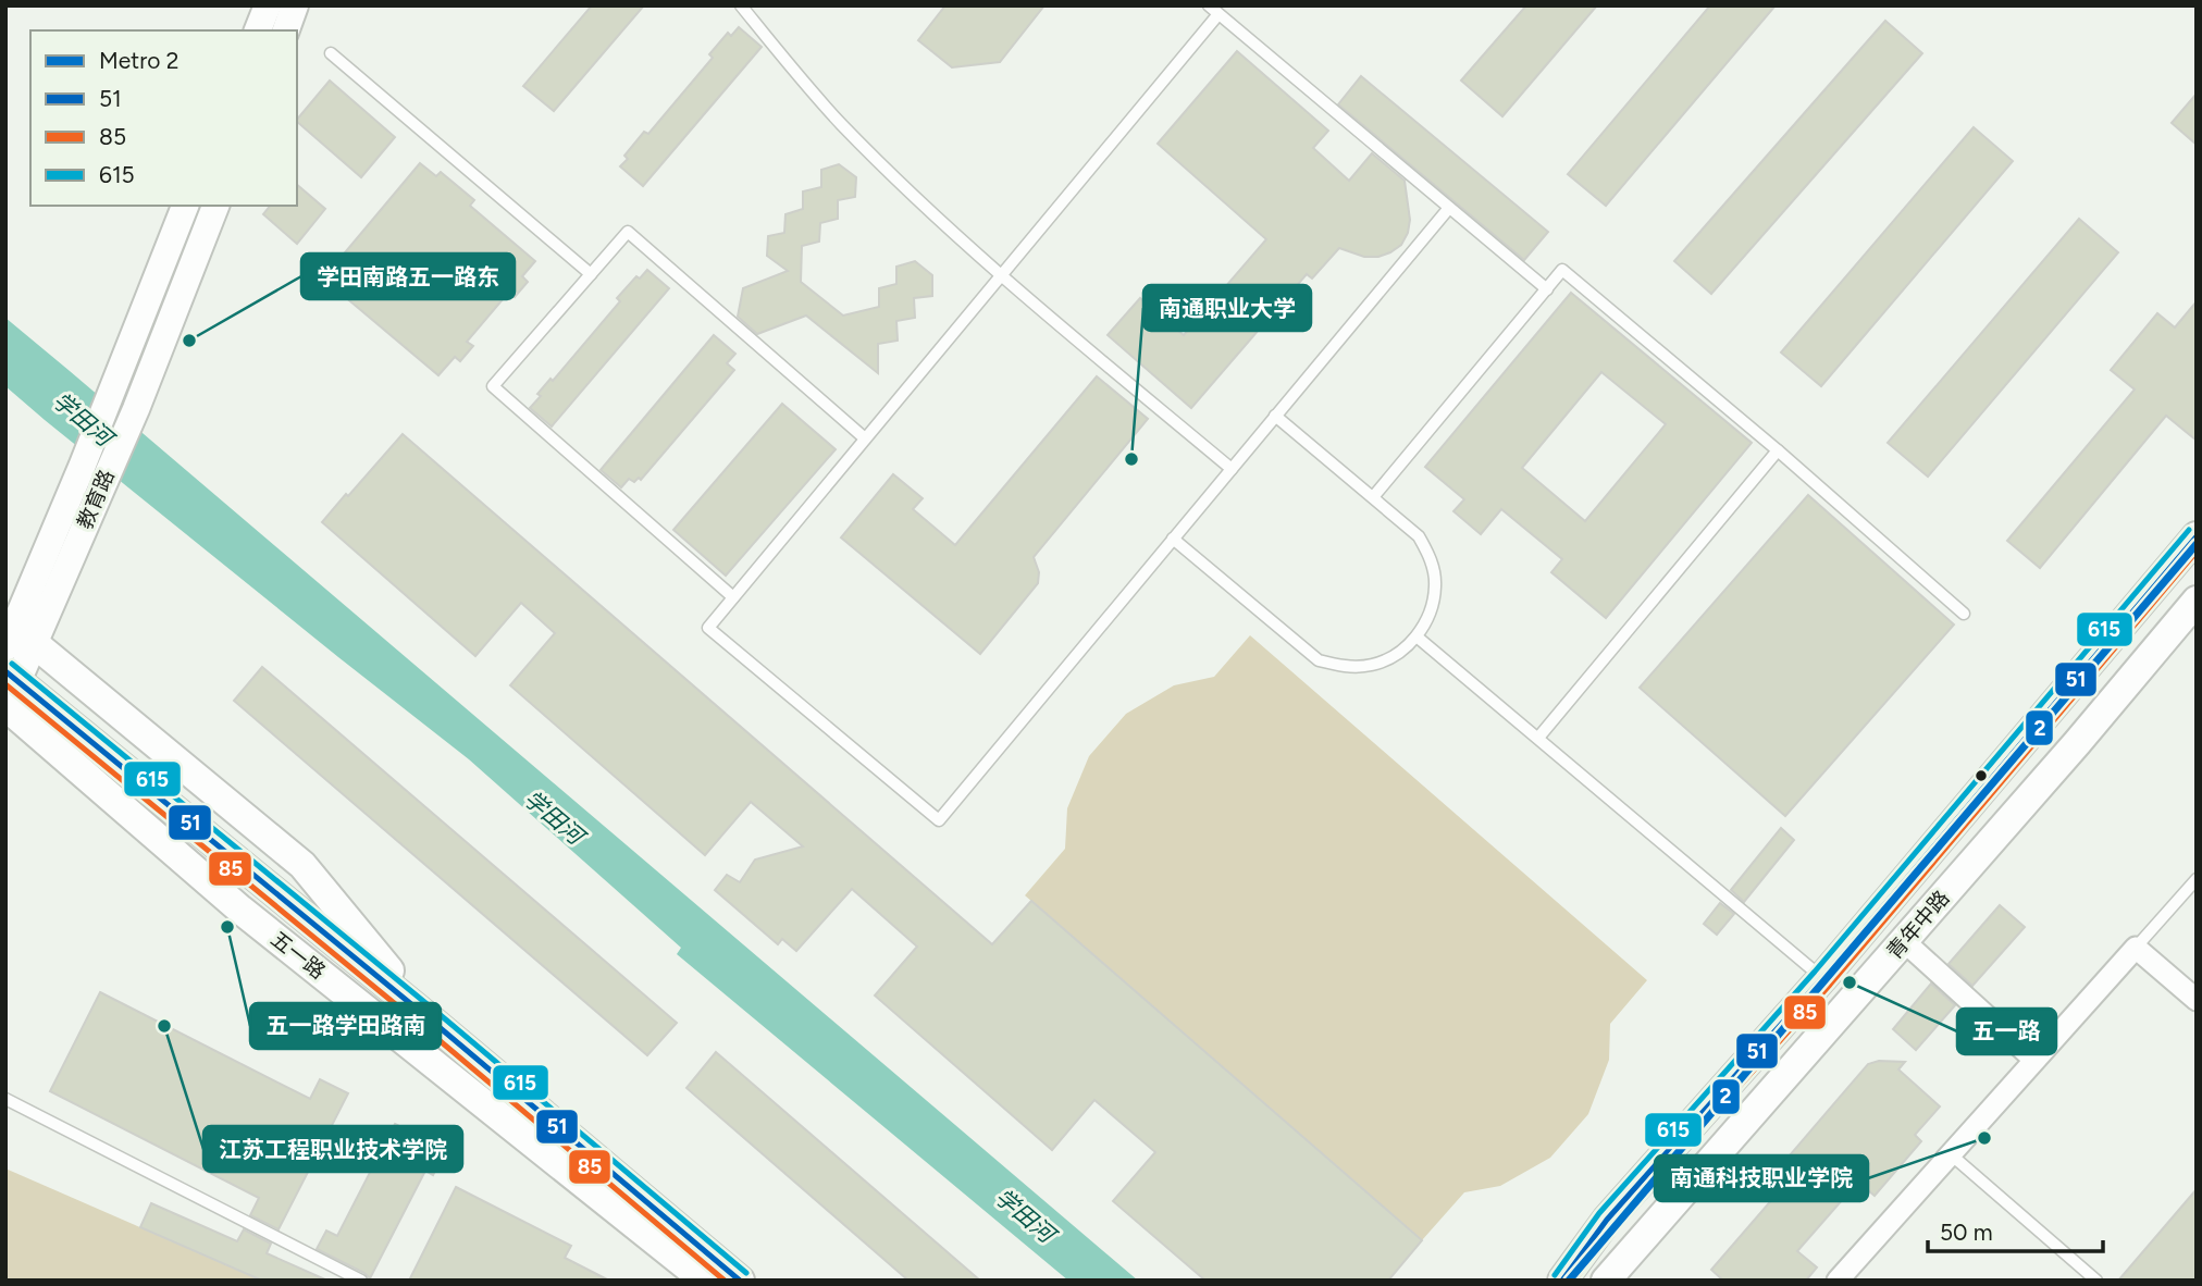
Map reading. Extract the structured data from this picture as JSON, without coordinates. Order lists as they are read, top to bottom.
{
  "streets": {
    "main road": ["青年中路", "五一路"],
    "street": ["教育路"]
  },
  "crossings": [
    ["教育路", "五一路"]
  ],
  "water": ["学田河"],
  "places": [
    "学田南路五一路东",
    "南通职业大学",
    "五一路学田路南",
    "五一路",
    "江苏工程职业技术学院",
    "南通科技职业学院"
  ],
  "lines": [
    "transit line 615",
    "transit line 51",
    "metro line 2",
    "transit line 85"
  ],
  "legend": [
    "Metro 2",
    "51",
    "85",
    "615"
  ],
  "scale_bar": "50 m"
}
